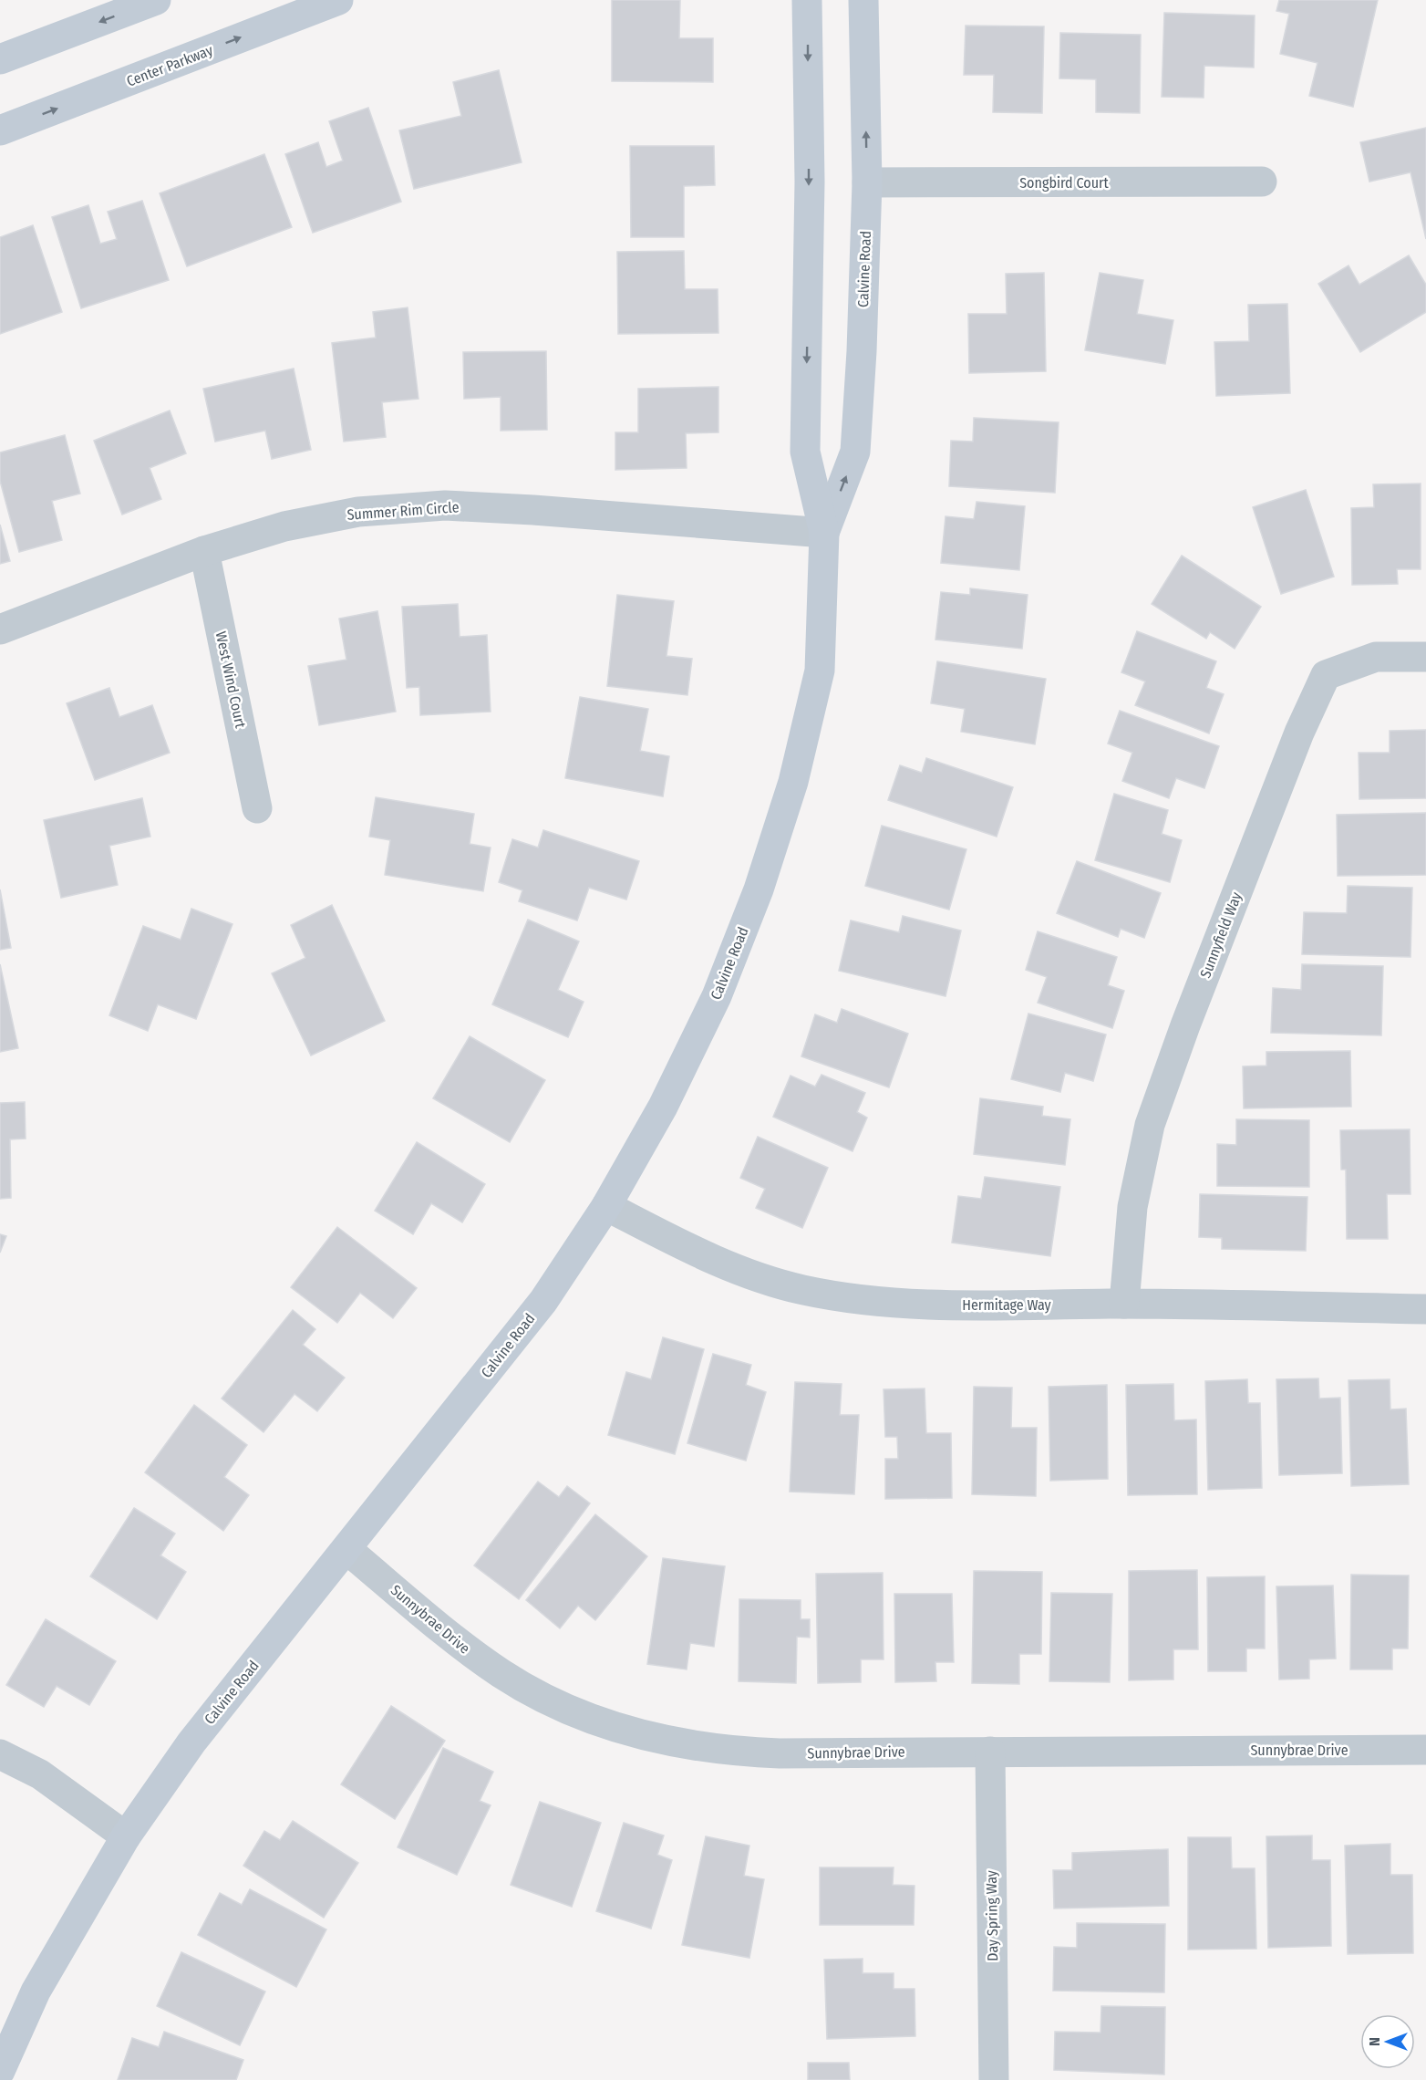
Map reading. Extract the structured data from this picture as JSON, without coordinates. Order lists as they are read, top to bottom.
{
  "streets": {
    "street": [
      "Center Parkway",
      "Songbird Court",
      "Calvine Road",
      "Summer Rim Circle",
      "West Wind Court",
      "Sunnyfield Way",
      "Hermitage Way",
      "Sunnybrae Drive",
      "Day Spring Way"
    ]
  },
  "crossings": [
    ["Songbird Court", "Calvine Road"],
    ["Calvine Road", "Summer Rim Circle"],
    ["Calvine Road", "Hermitage Way"],
    ["Calvine Road", "Sunnybrae Drive"],
    ["Summer Rim Circle", "West Wind Court"],
    ["Sunnyfield Way", "Hermitage Way"],
    ["Sunnybrae Drive", "Day Spring Way"]
  ],
  "north": "left"
}
